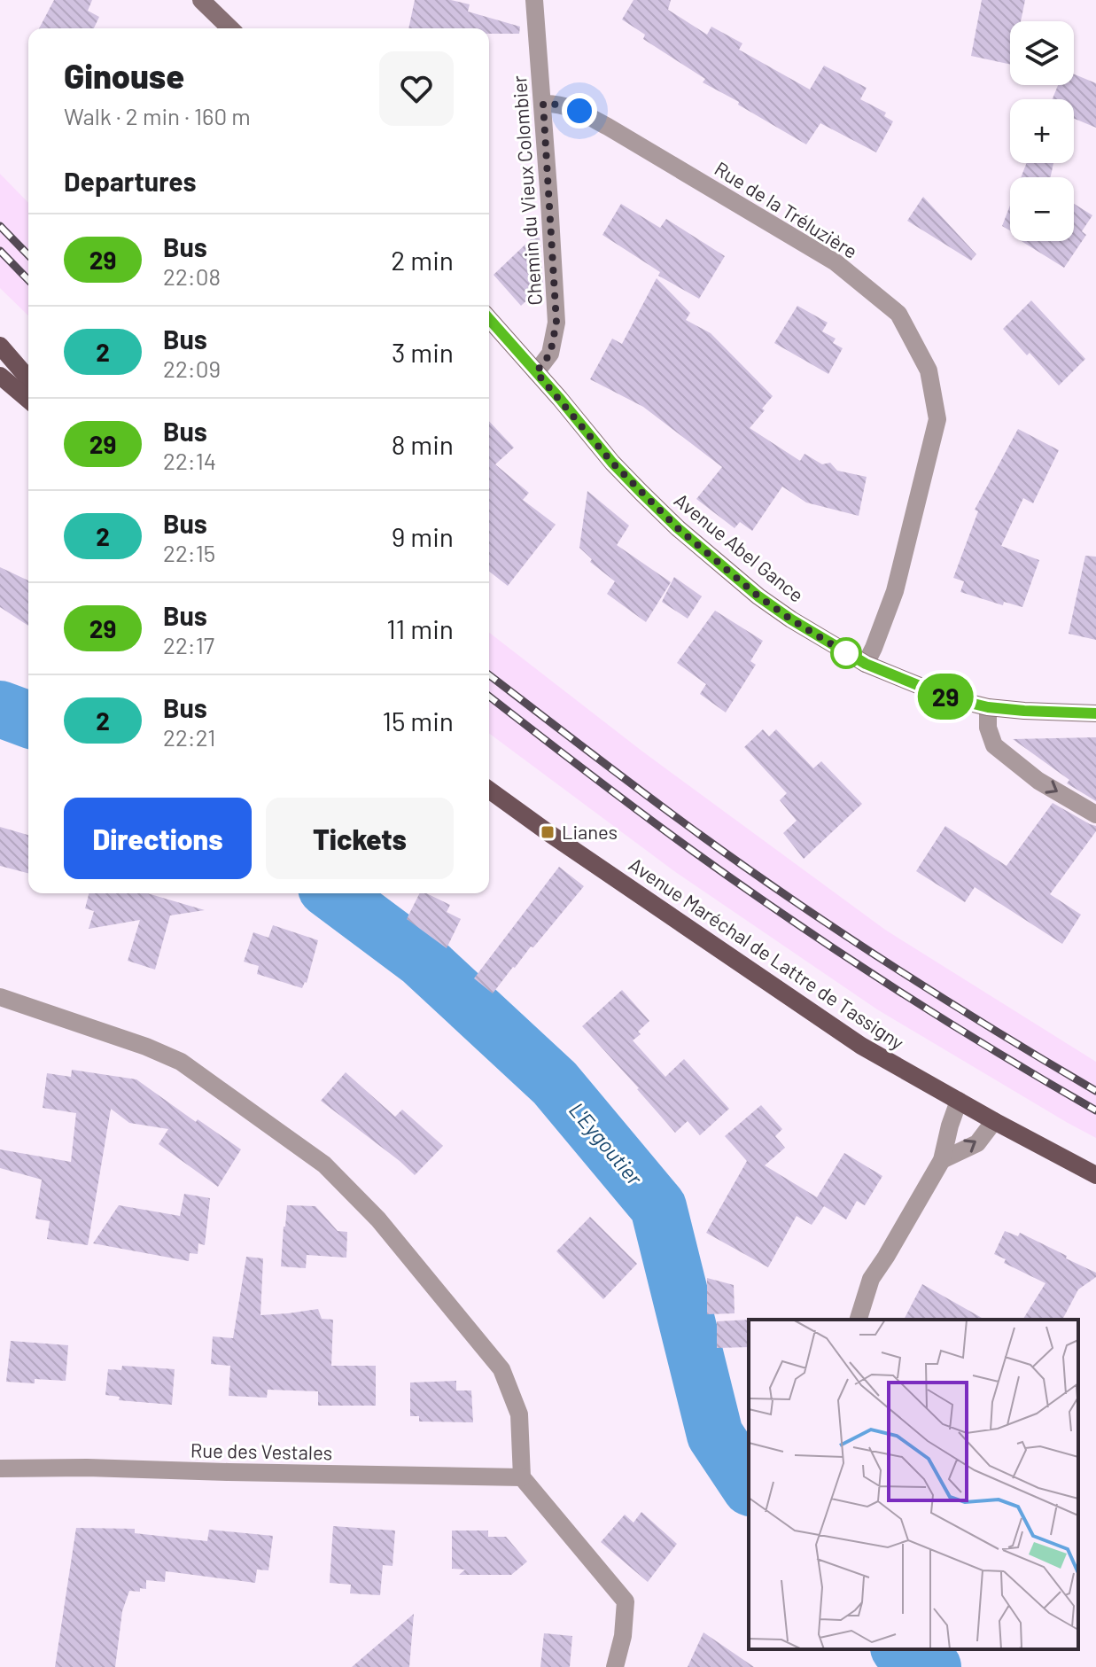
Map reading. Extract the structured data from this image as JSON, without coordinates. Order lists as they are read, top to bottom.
{
  "streets": {
    "main road": ["Avenue Abel Gance", "Avenue Maréchal de Lattre de Tassigny"],
    "street": ["Chemin du Vieux Colombier", "Rue de la Tréluzière", "Rue des Vestales"]
  },
  "crossings": [
    ["Chemin du Vieux Colombier", "Rue de la Tréluzière"],
    ["Chemin du Vieux Colombier", "Avenue Abel Gance"],
    ["Rue de la Tréluzière", "Avenue Abel Gance"]
  ],
  "water": ["L'Eygoutier"],
  "places": {
    "transit": ["Lianes"]
  },
  "lines": ["bus line 29"],
  "page": {
    "on_map": "29",
    "map_buttons": ["+", "−"],
    "heading": [
      ["Ginouse", "Walk · 2 min · 160 m"],
      "Departures"
    ],
    "list": [
      {
        "mark": "29",
        "name": "Bus",
        "note": "22:08",
        "value": "2 min"
      },
      {
        "mark": "2",
        "name": "Bus",
        "note": "22:09",
        "value": "3 min"
      },
      {
        "mark": "29",
        "name": "Bus",
        "note": "22:14",
        "value": "8 min"
      },
      {
        "mark": "2",
        "name": "Bus",
        "note": "22:15",
        "value": "9 min"
      },
      {
        "mark": "29",
        "name": "Bus",
        "note": "22:17",
        "value": "11 min"
      },
      {
        "mark": "2",
        "name": "Bus",
        "note": "22:21",
        "value": "15 min"
      }
    ],
    "buttons": ["Directions", "Tickets"]
  }
}
